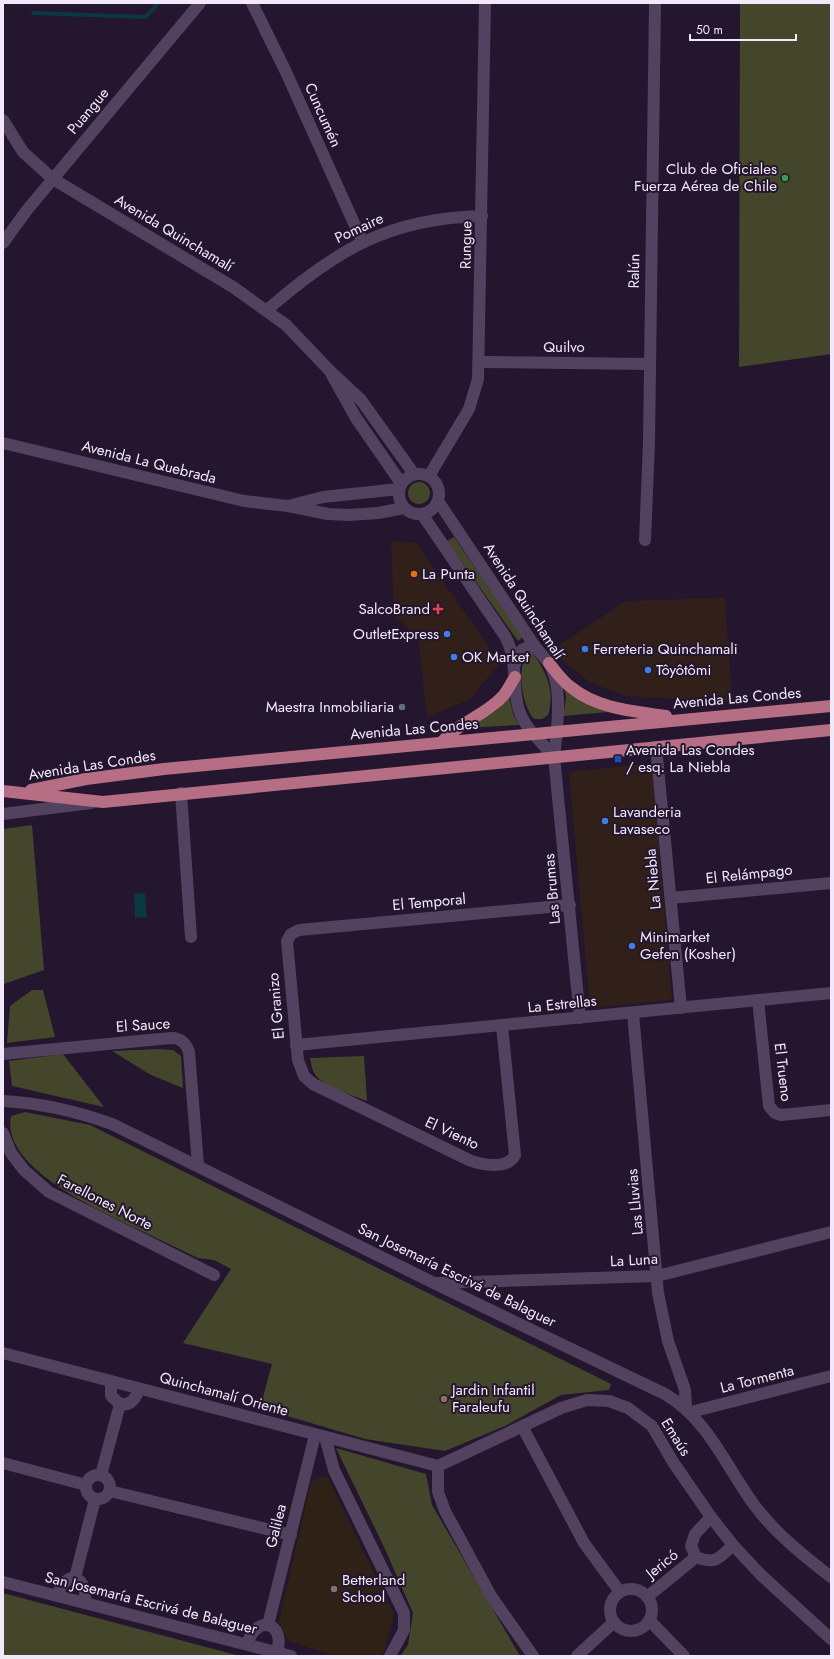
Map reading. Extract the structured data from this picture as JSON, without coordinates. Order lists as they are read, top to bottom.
{
  "streets": {
    "main road": ["Avenida Las Condes"],
    "street": [
      "Puangue",
      "Cuncumén",
      "Pomaire",
      "Avenida Quinchamalí",
      "Rungue",
      "Ralún",
      "Quilvo",
      "Avenida La Quebrada",
      "El Relámpago",
      "La Niebla",
      "Las Brumas",
      "El Temporal",
      "La Estrellas",
      "El Granizo",
      "El Sauce",
      "El Trueno",
      "El Viento",
      "Farellones Norte",
      "Las Lluvias",
      "La Luna",
      "San Josemaría Escrivá de Balaguer",
      "La Tormenta",
      "Quinchamalí Oriente",
      "Emaús",
      "Galilea",
      "Jericó"
    ]
  },
  "crossings": [
    ["Puangue", "Avenida Quinchamalí"],
    ["Cuncumén", "Pomaire"],
    ["Pomaire", "Avenida Quinchamalí"],
    ["Pomaire", "Rungue"],
    ["Avenida Quinchamalí", "Rungue"],
    ["Avenida Quinchamalí", "Avenida La Quebrada"],
    ["Avenida Quinchamalí", "Avenida Las Condes"],
    ["Avenida Quinchamalí", "Las Brumas"],
    ["Rungue", "Quilvo"],
    ["Rungue", "Avenida La Quebrada"],
    ["Ralún", "Quilvo"],
    ["El Relámpago", "La Niebla"],
    ["La Niebla", "La Estrellas"],
    ["Las Brumas", "El Temporal"],
    ["Las Brumas", "La Estrellas"],
    ["El Temporal", "El Granizo"],
    ["La Estrellas", "El Granizo"],
    ["La Estrellas", "El Trueno"],
    ["La Estrellas", "El Viento"],
    ["La Estrellas", "Las Lluvias"],
    ["El Granizo", "El Viento"],
    ["El Sauce", "San Josemaría Escrivá de Balaguer"],
    ["Las Lluvias", "La Luna"],
    ["Las Lluvias", "San Josemaría Escrivá de Balaguer"],
    ["Las Lluvias", "La Tormenta"],
    ["La Luna", "San Josemaría Escrivá de Balaguer"],
    ["San Josemaría Escrivá de Balaguer", "La Tormenta"],
    ["Quinchamalí Oriente", "Emaús"],
    ["Quinchamalí Oriente", "Galilea"],
    ["Emaús", "Jericó"]
  ],
  "places": {
    "other": [
      "Club de Oficiales Fuerza Aérea de Chile",
      "La Punta",
      "OutletExpress",
      "Ferreteria Quinchamali",
      "OK Market",
      "Tôyôtômi",
      "Maestra Inmobiliaria",
      "Lavanderia Lavaseco",
      "Minimarket Gefen (Kosher)",
      "Jardin Infantil Faraleufu",
      "Betterland School"
    ],
    "health": ["SalcoBrand"],
    "transit": ["Avenida Las Condes / esq. La Niebla"]
  },
  "scale_bar": "50 m"
}
